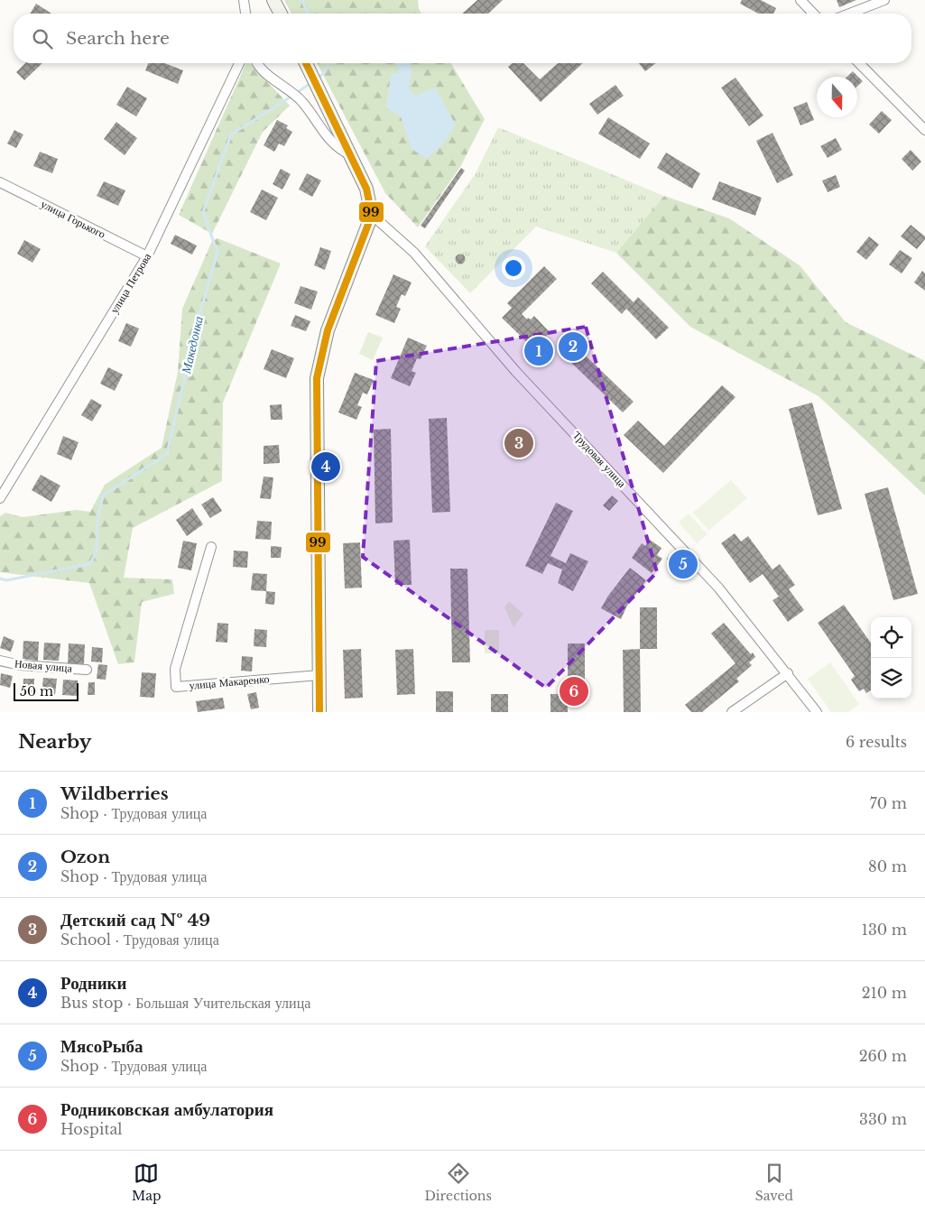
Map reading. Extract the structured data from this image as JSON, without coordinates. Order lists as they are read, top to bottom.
{
  "streets": {
    "street": [
      "улица Горького",
      "улица Петрова",
      "Трудовая улица",
      "Новая улица",
      "улица Макаренко"
    ]
  },
  "crossings": [
    ["улица Горького", "улица Петрова"]
  ],
  "water": ["Македонка"],
  "lines": ["transit line 99"],
  "scale_bar": "50 m",
  "north": "bottom",
  "page": {
    "search": "Search here",
    "pins": [
      "2",
      "1",
      "3",
      "4",
      "5",
      "6"
    ],
    "scale": "50 m",
    "heading": ["Nearby", "6 results"],
    "list": [
      {
        "mark": "1",
        "name": "Wildberries",
        "note": "Shop · Трудовая улица",
        "value": "70 m"
      },
      {
        "mark": "2",
        "name": "Ozon",
        "note": "Shop · Трудовая улица",
        "value": "80 m"
      },
      {
        "mark": "3",
        "name": "Детский сад № 49",
        "note": "School · Трудовая улица",
        "value": "130 m"
      },
      {
        "mark": "4",
        "name": "Родники",
        "note": "Bus stop · Большая Учительская улица",
        "value": "210 m"
      },
      {
        "mark": "5",
        "name": "МясоРыба",
        "note": "Shop · Трудовая улица",
        "value": "260 m"
      },
      {
        "mark": "6",
        "name": "Родниковская амбулатория",
        "note": "Hospital",
        "value": "330 m"
      }
    ],
    "nav": ["Map", "Directions", "Saved"]
  }
}
